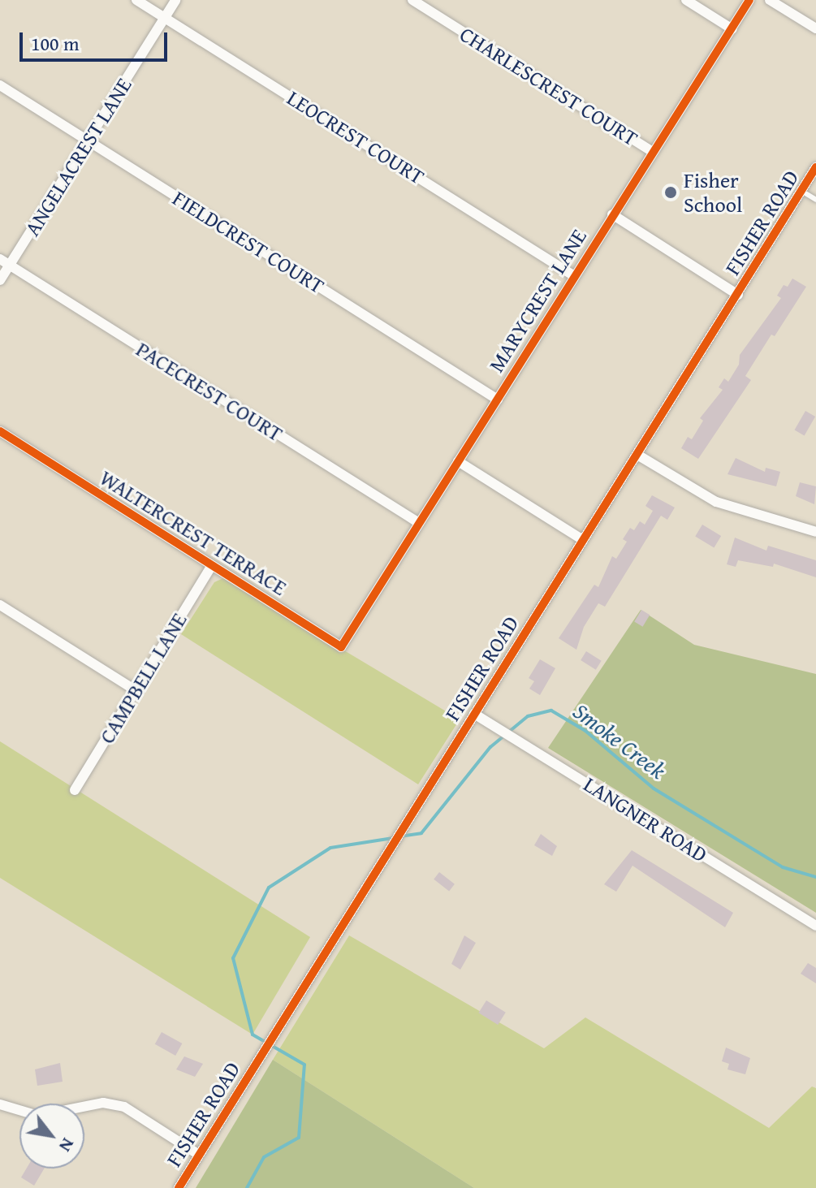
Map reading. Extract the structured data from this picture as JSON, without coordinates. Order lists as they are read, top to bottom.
{
  "streets": {
    "street": [
      "CHARLESCREST COURT",
      "LEOCREST COURT",
      "ANGELACREST LANE",
      "FISHER ROAD",
      "FIELDCREST COURT",
      "MARYCREST LANE",
      "PACECREST COURT",
      "WALTERCREST TERRACE",
      "CAMPBELL LANE",
      "LANGNER ROAD"
    ]
  },
  "crossings": [
    ["CHARLESCREST COURT", "MARYCREST LANE"],
    ["LEOCREST COURT", "ANGELACREST LANE"],
    ["LEOCREST COURT", "MARYCREST LANE"],
    ["ANGELACREST LANE", "FIELDCREST COURT"],
    ["ANGELACREST LANE", "PACECREST COURT"],
    ["FISHER ROAD", "LANGNER ROAD"],
    ["FIELDCREST COURT", "MARYCREST LANE"],
    ["MARYCREST LANE", "PACECREST COURT"],
    ["MARYCREST LANE", "WALTERCREST TERRACE"],
    ["WALTERCREST TERRACE", "CAMPBELL LANE"]
  ],
  "water": ["Smoke Creek"],
  "places": ["Fisher School"],
  "scale_bar": "100 m",
  "north": "bottom right"
}
